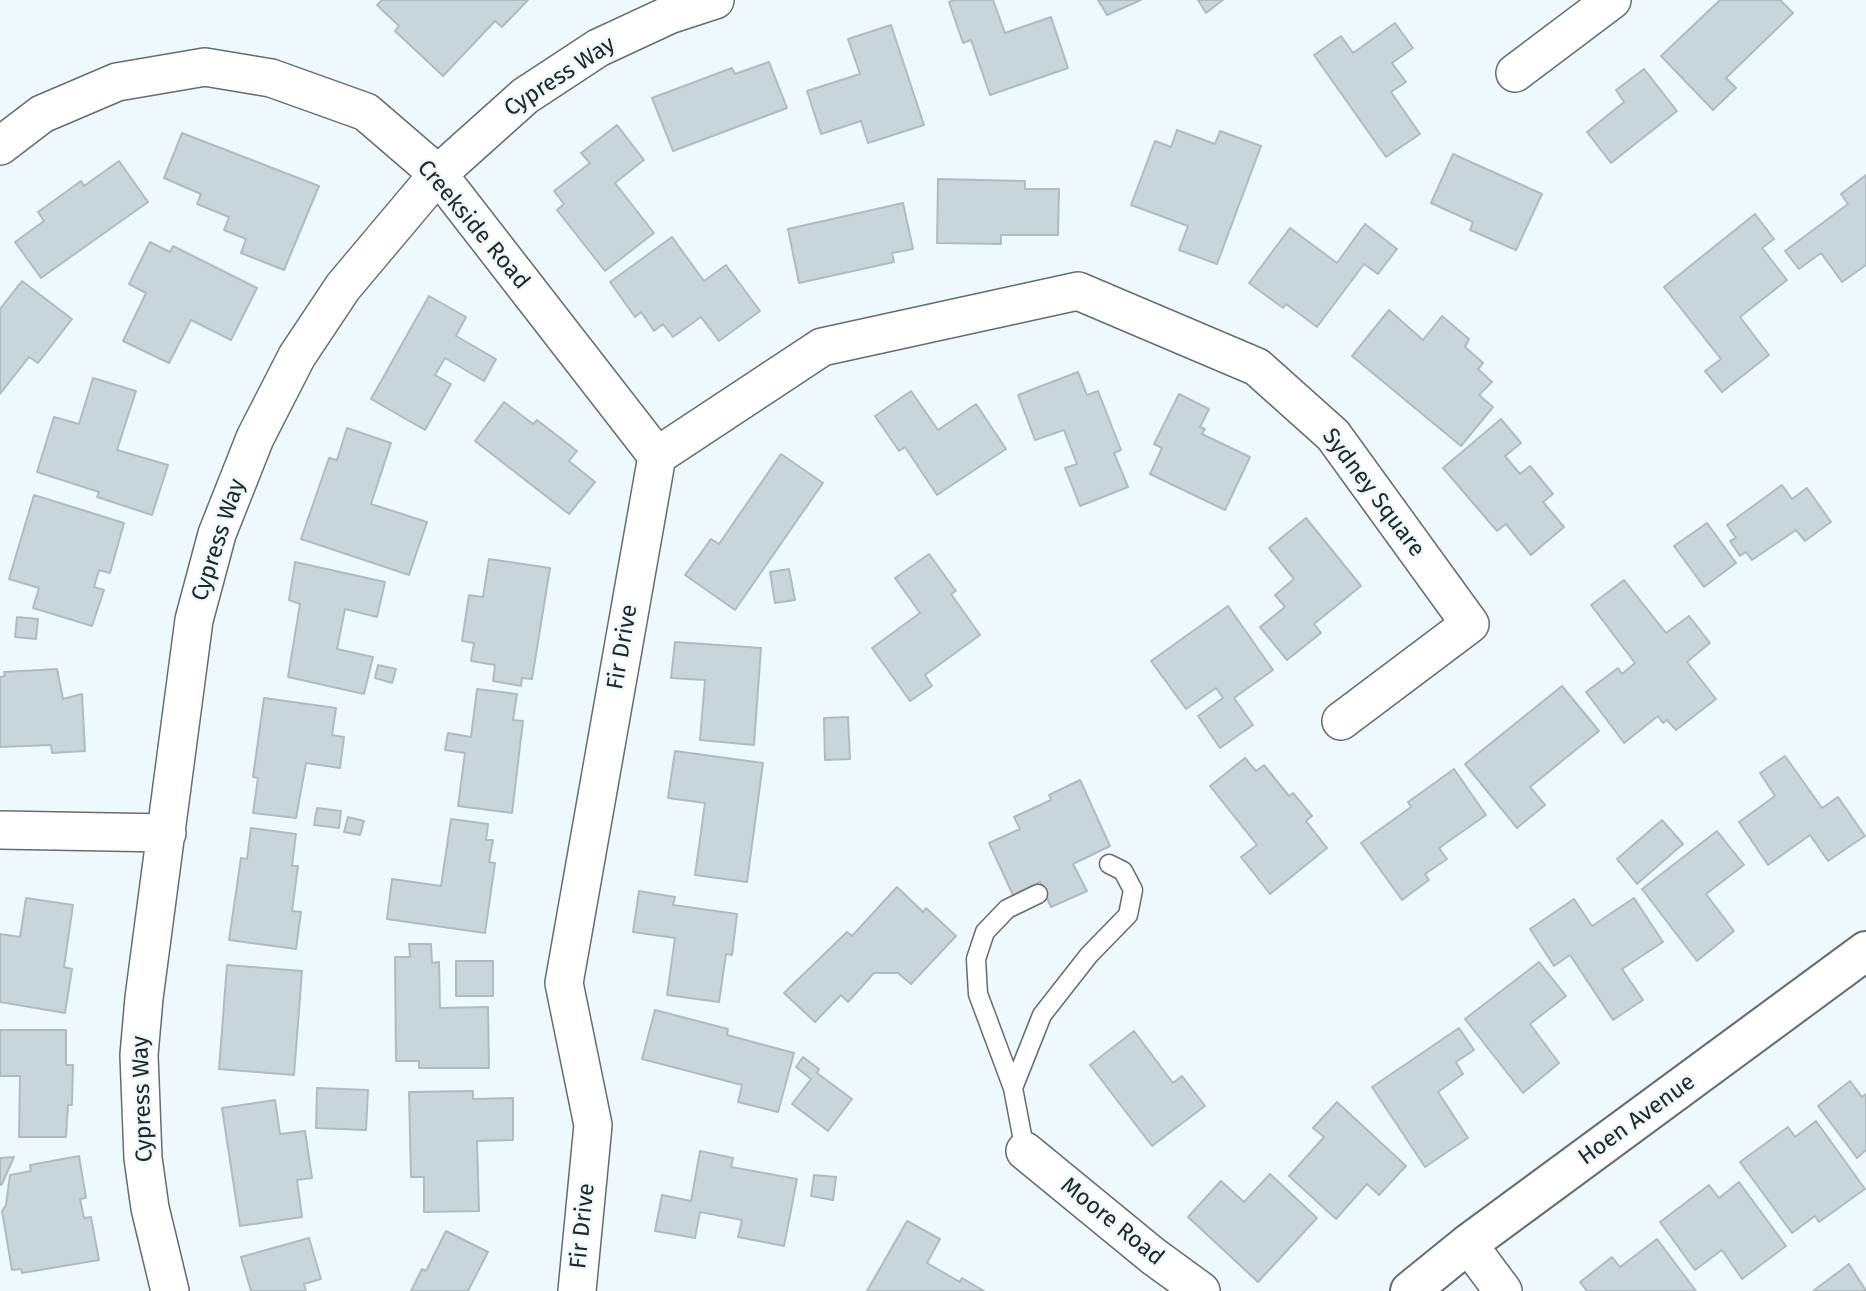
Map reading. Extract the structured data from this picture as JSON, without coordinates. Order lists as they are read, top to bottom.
{
  "streets": {
    "street": [
      "Cypress Way",
      "Creekside Road",
      "Sydney Square",
      "Fir Drive",
      "Hoen Avenue",
      "Moore Road"
    ]
  },
  "crossings": [
    ["Cypress Way", "Creekside Road"],
    ["Creekside Road", "Sydney Square"],
    ["Creekside Road", "Fir Drive"],
    ["Sydney Square", "Fir Drive"]
  ]
}
